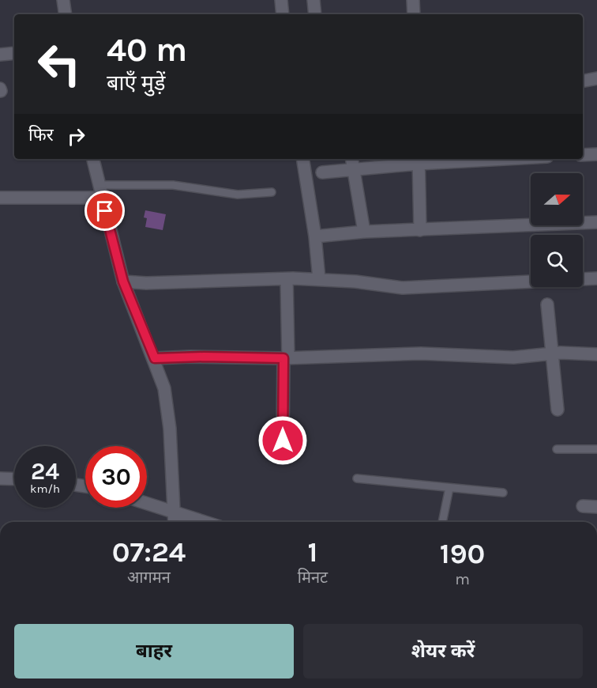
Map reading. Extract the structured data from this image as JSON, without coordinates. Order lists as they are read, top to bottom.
{
  "north": "right",
  "page": {
    "turn": ["40 m", "बाएँ मुड़ें"],
    "then": "फिर",
    "speed": "24 km/h",
    "limit": "30",
    "eta": [
      "07:24",
      "आगमन",
      "1",
      "मिनट",
      "190",
      "m"
    ],
    "buttons": ["बाहर", "शेयर करें"]
  }
}
